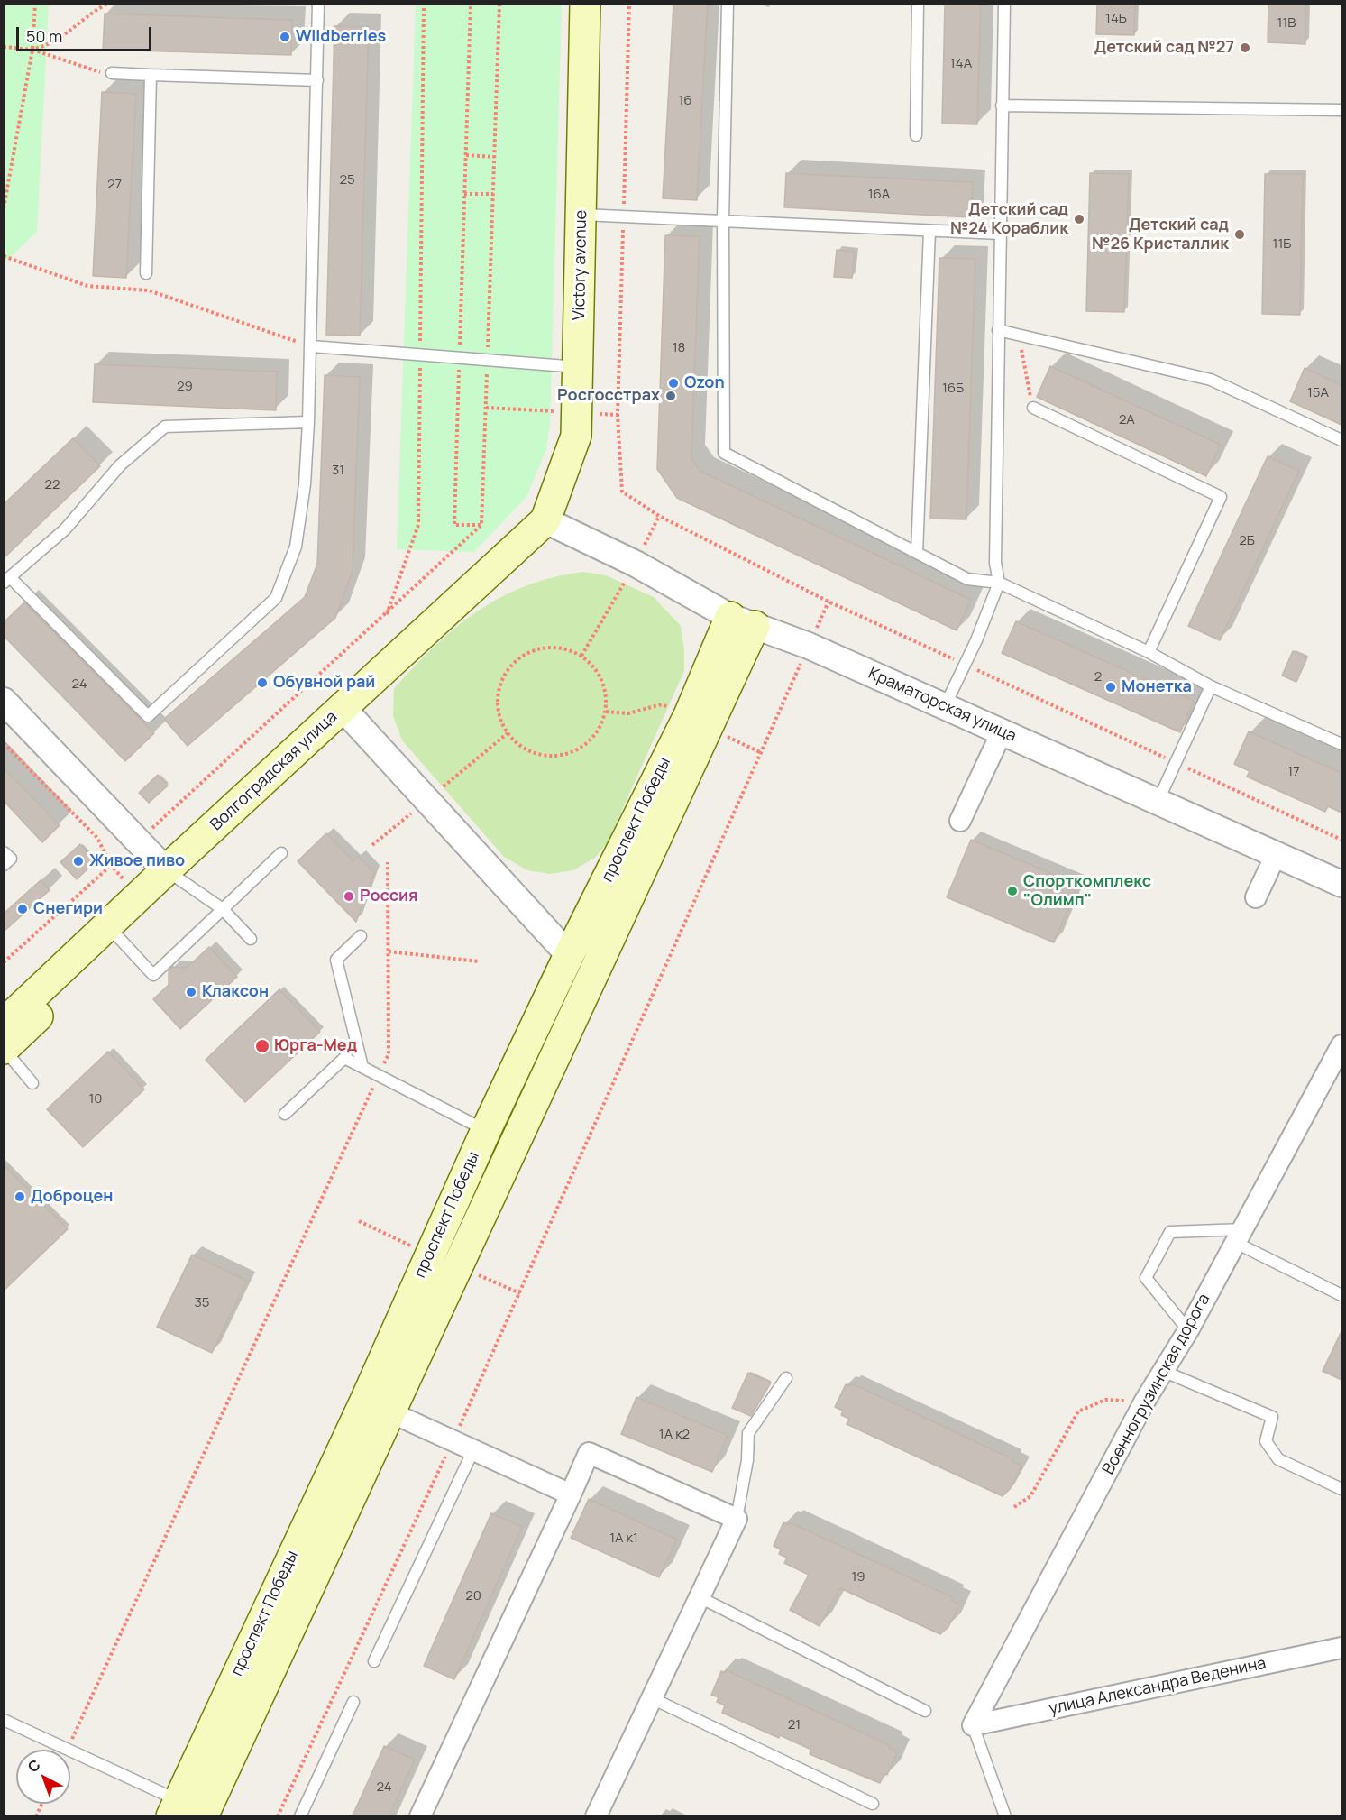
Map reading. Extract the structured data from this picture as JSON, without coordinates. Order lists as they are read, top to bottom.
{
  "streets": {
    "main road": ["Victory avenue", "Волгоградская улица", "проспект Победы"],
    "street": ["Краматорская улица", "Военногрузинская дорога", "улица Александра Веденина"]
  },
  "crossings": [
    ["Victory avenue", "Краматорская улица"],
    ["Victory avenue", "Волгоградская улица"],
    ["Краматорская улица", "Волгоградская улица"],
    ["Краматорская улица", "проспект Победы"],
    ["Военногрузинская дорога", "улица Александра Веденина"]
  ],
  "places": [
    "Wildberries",
    "Детский сад №27",
    "Детский сад №24 Кораблик",
    "Детский сад №26 Кристаллик",
    "Ozon",
    "Росгосстрах",
    "Обувной рай",
    "Монетка",
    "Живое пиво",
    "Спорткомплекс \"Олимп\"",
    "Россия",
    "Снегири",
    "Клаксон",
    "Юрга-Мед",
    "Доброцен"
  ],
  "house_numbers": [
    "14Б",
    "11В",
    "14А",
    "16",
    "25",
    "27",
    "16А",
    "11Б",
    "18",
    "29",
    "16Б",
    "15А",
    "2А",
    "31",
    "22",
    "2Б",
    "2",
    "24",
    "17",
    "10",
    "35",
    "1А к2",
    "1А к1",
    "19",
    "20",
    "21",
    "24"
  ],
  "scale_bar": "50 m",
  "north": "top left"
}
